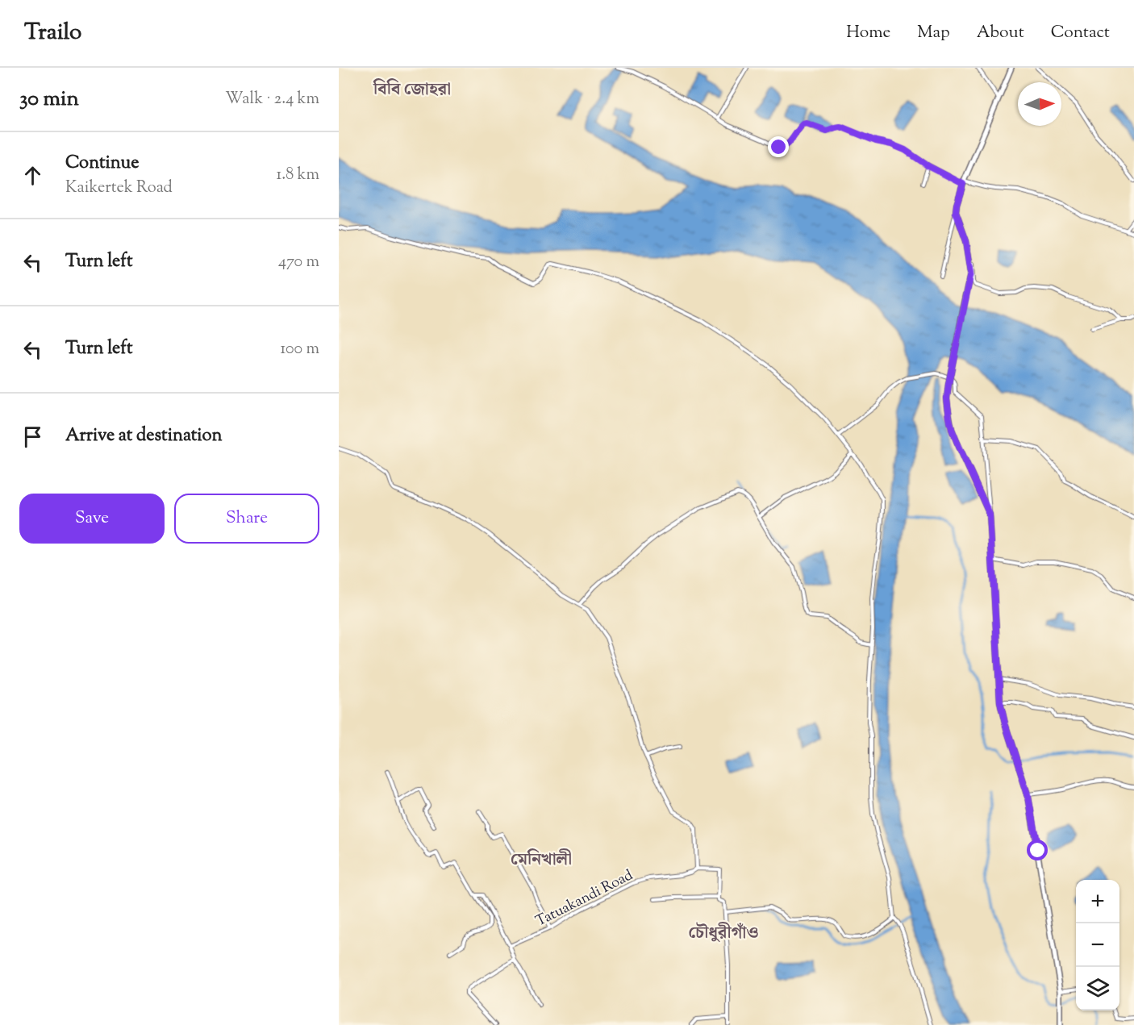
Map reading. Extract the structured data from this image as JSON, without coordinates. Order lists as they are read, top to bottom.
{
  "streets": {
    "street": ["Tatuakandi Road"]
  },
  "districts": ["বিবি জোহরা", "মেনিখালী", "চৌধুরীগাঁও"],
  "north": "right",
  "page": {
    "header": "Trailo",
    "nav": [
      "Home",
      "Map",
      "About",
      "Contact"
    ],
    "heading": ["30 min", "Walk · 2.4 km"],
    "list": [
      ["Continue", "Kaikertek Road", "1.8 km"],
      ["Turn left", "470 m"],
      ["Turn left", "100 m"],
      "Arrive at destination"
    ],
    "buttons": ["Save", "Share"],
    "map_buttons": ["+", "−"]
  }
}
